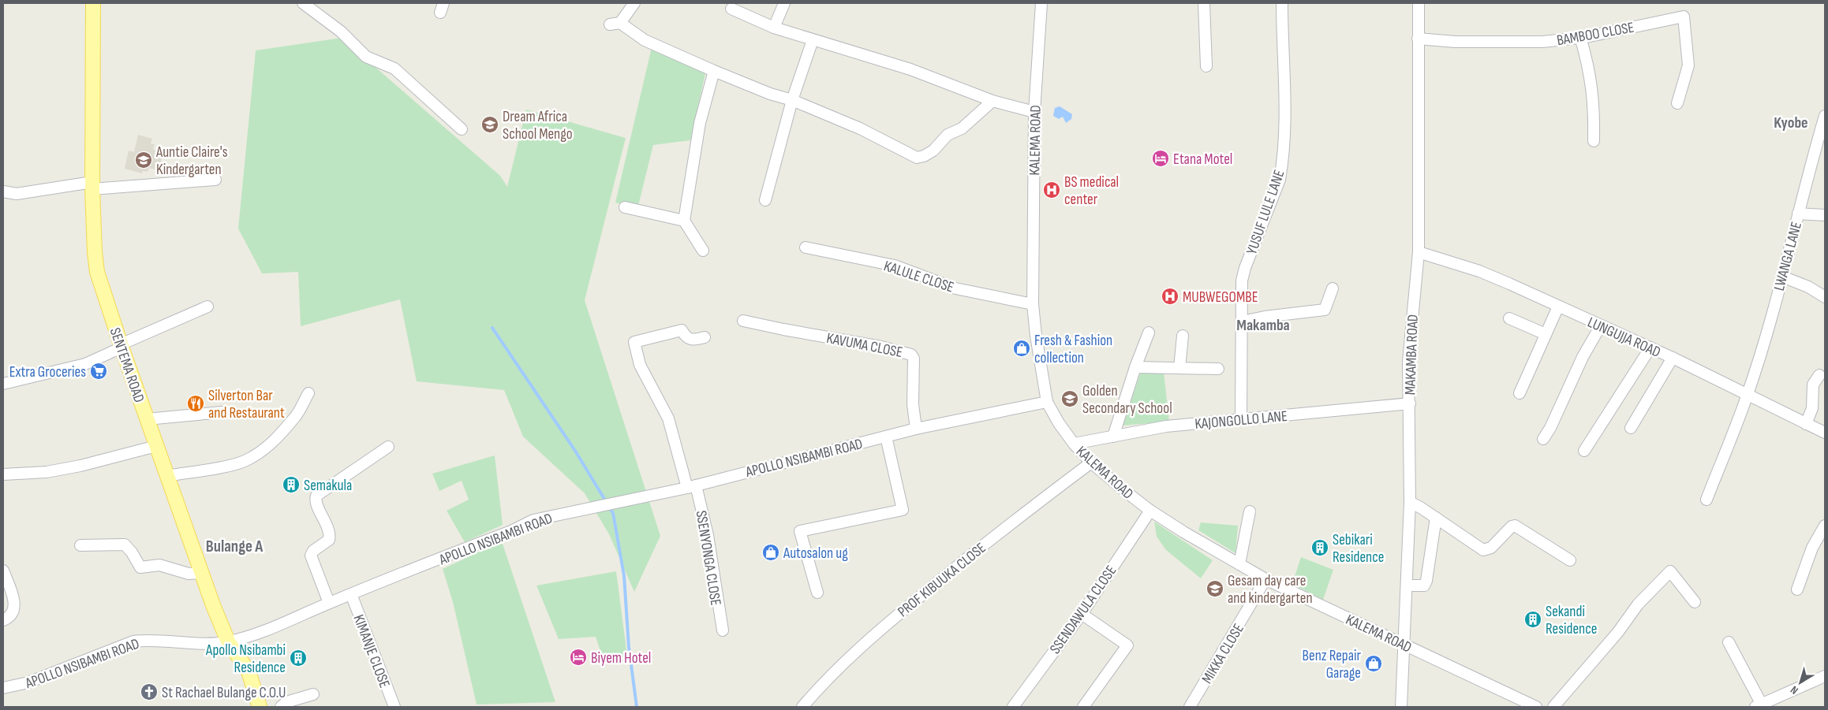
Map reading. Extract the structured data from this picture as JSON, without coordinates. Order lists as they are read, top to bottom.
{
  "streets": {
    "main road": ["SENTEMA ROAD"],
    "street": [
      "BAMBOO CLOSE",
      "KALEMA ROAD",
      "YUSUF LULE LANE",
      "LWANGA LANE",
      "KALULE CLOSE",
      "LUNGUJJA ROAD",
      "KAVUMA CLOSE",
      "MAKAMBA ROAD",
      "KAJONGOLLO LANE",
      "APOLLO NSIBAMBI ROAD",
      "SSENYONGA CLOSE",
      "PROF KIBUUKA CLOSE",
      "SSENDAWULA CLOSE",
      "KIMANJE CLOSE",
      "MIKKA CLOSE"
    ]
  },
  "crossings": [
    ["BAMBOO CLOSE", "MAKAMBA ROAD"],
    ["KALEMA ROAD", "KALULE CLOSE"],
    ["KALEMA ROAD", "MAKAMBA ROAD"],
    ["KALEMA ROAD", "KAJONGOLLO LANE"],
    ["KALEMA ROAD", "APOLLO NSIBAMBI ROAD"],
    ["KALEMA ROAD", "PROF KIBUUKA CLOSE"],
    ["KALEMA ROAD", "SSENDAWULA CLOSE"],
    ["KALEMA ROAD", "MIKKA CLOSE"],
    ["YUSUF LULE LANE", "KAJONGOLLO LANE"],
    ["LWANGA LANE", "LUNGUJJA ROAD"],
    ["LUNGUJJA ROAD", "MAKAMBA ROAD"],
    ["KAVUMA CLOSE", "APOLLO NSIBAMBI ROAD"],
    ["MAKAMBA ROAD", "KAJONGOLLO LANE"],
    ["SENTEMA ROAD", "APOLLO NSIBAMBI ROAD"],
    ["APOLLO NSIBAMBI ROAD", "SSENYONGA CLOSE"],
    ["APOLLO NSIBAMBI ROAD", "KIMANJE CLOSE"]
  ],
  "districts": ["Kyobe", "Makamba", "Bulange A"],
  "places": {
    "school or university": [
      "Dream Africa School Mengo",
      "Auntie Claire's Kindergarten",
      "Golden Secondary School",
      "Gesam day care and kindergarten"
    ],
    "hotel": ["Etana Motel", "Biyem Hotel"],
    "hospital": ["BS medical center", "MUBWEGOMBE"],
    "shop": ["Fresh & Fashion collection", "Autosalon ug", "Benz Repair Garage"],
    "supermarket": ["Extra Groceries"],
    "restaurant": ["Silverton Bar and Restaurant"],
    "building": [
      "Semakula",
      "Sebikari Residence",
      "Sekandi Residence",
      "Apollo Nsibambi Residence"
    ],
    "church": ["St Rachael Bulange C.O.U"]
  },
  "north": "bottom left"
}
